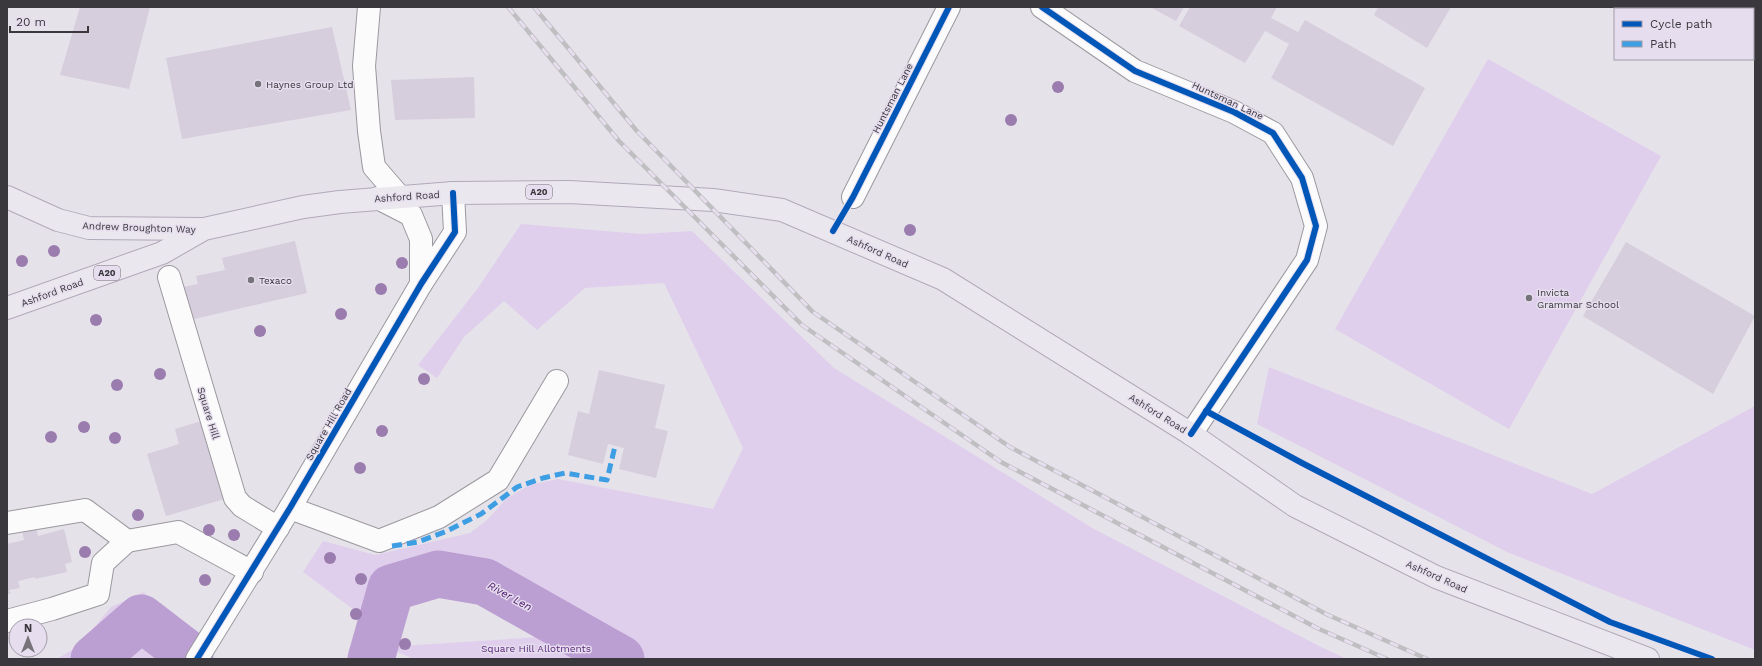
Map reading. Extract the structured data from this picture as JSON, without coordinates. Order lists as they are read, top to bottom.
{
  "streets": {
    "main road": ["A20", "Ashford Road", "Andrew Broughton Way"],
    "street": ["Huntsman Lane", "Square Hill", "Square Hill Road"]
  },
  "crossings": [
    ["Huntsman Lane", "Ashford Road"],
    ["Ashford Road", "Andrew Broughton Way"],
    ["Ashford Road", "Square Hill Road"],
    ["Square Hill", "Square Hill Road"]
  ],
  "water": ["River Len"],
  "parks": ["Square Hill Allotments"],
  "places": ["Haynes Group Ltd", "Texaco", "Invicta Grammar School"],
  "legend": ["Cycle path", "Path"],
  "scale_bar": "20 m",
  "north": "top"
}
